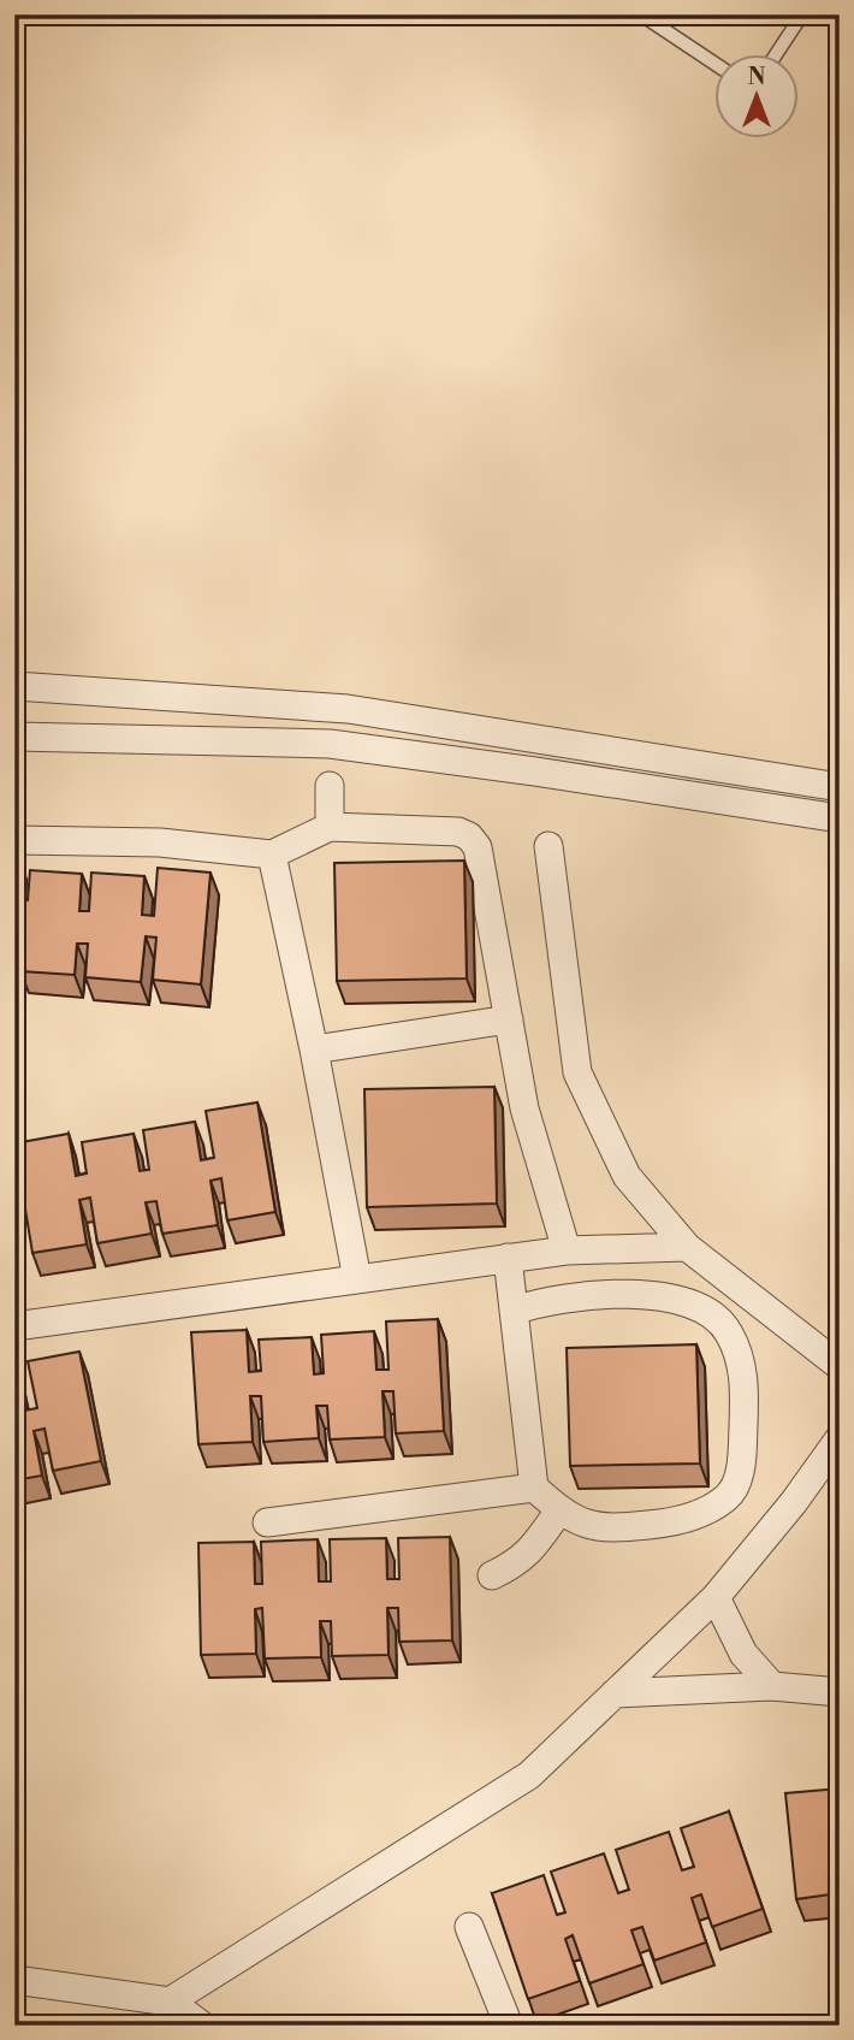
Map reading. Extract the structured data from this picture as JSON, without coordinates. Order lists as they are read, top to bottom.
{
  "north": "top"
}
